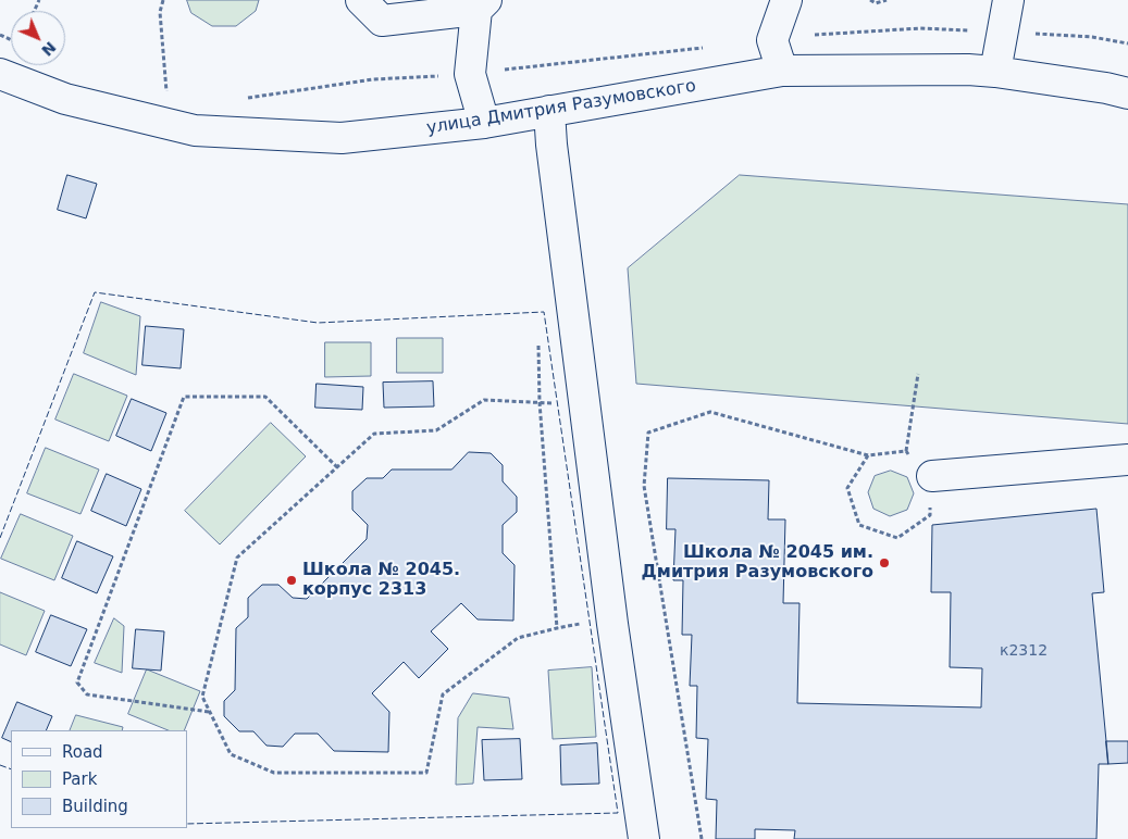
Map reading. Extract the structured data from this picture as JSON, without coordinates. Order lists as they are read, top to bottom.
{
  "streets": {
    "street": ["улица Дмитрия Разумовского"]
  },
  "places": ["Школа № 2045 им. Дмитрия Разумовского", "Школа № 2045. корпус 2313"],
  "house_numbers": ["к2312"],
  "legend": ["Road", "Park", "Building"],
  "north": "bottom right"
}
